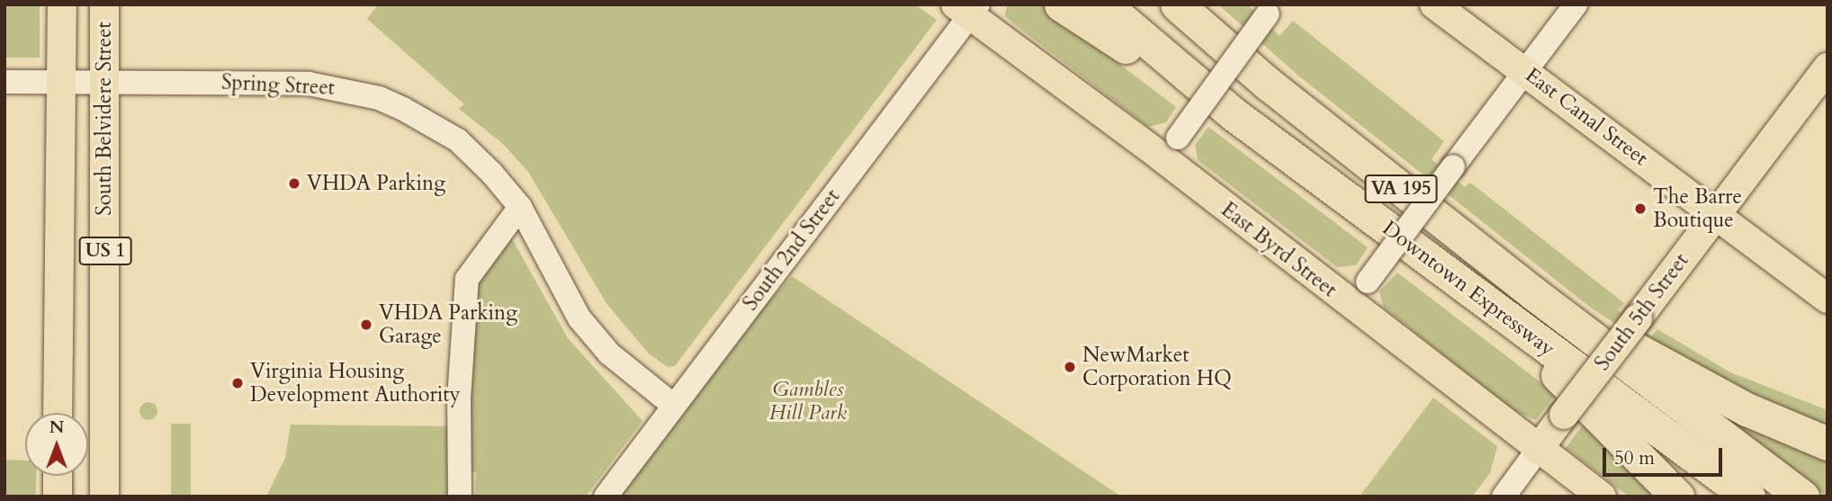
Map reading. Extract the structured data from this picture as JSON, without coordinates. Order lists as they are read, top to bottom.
{
  "streets": {
    "highway": ["VA 195", "Downtown Expressway"],
    "main road": [
      "East Canal Street",
      "South Belvidere Street",
      "East Byrd Street",
      "US 1",
      "South 5th Street"
    ],
    "street": ["Spring Street", "South 2nd Street"]
  },
  "crossings": [
    ["Spring Street", "South Belvidere Street"],
    ["Spring Street", "South 2nd Street"],
    ["East Canal Street", "South 5th Street"],
    ["South 2nd Street", "East Byrd Street"],
    ["East Byrd Street", "South 5th Street"]
  ],
  "parks": ["Gambles Hill Park"],
  "places": [
    "VHDA Parking",
    "The Barre Boutique",
    "VHDA Parking Garage",
    "NewMarket Corporation HQ",
    "Virginia Housing Development Authority"
  ],
  "scale_bar": "50 m",
  "north": "top"
}
